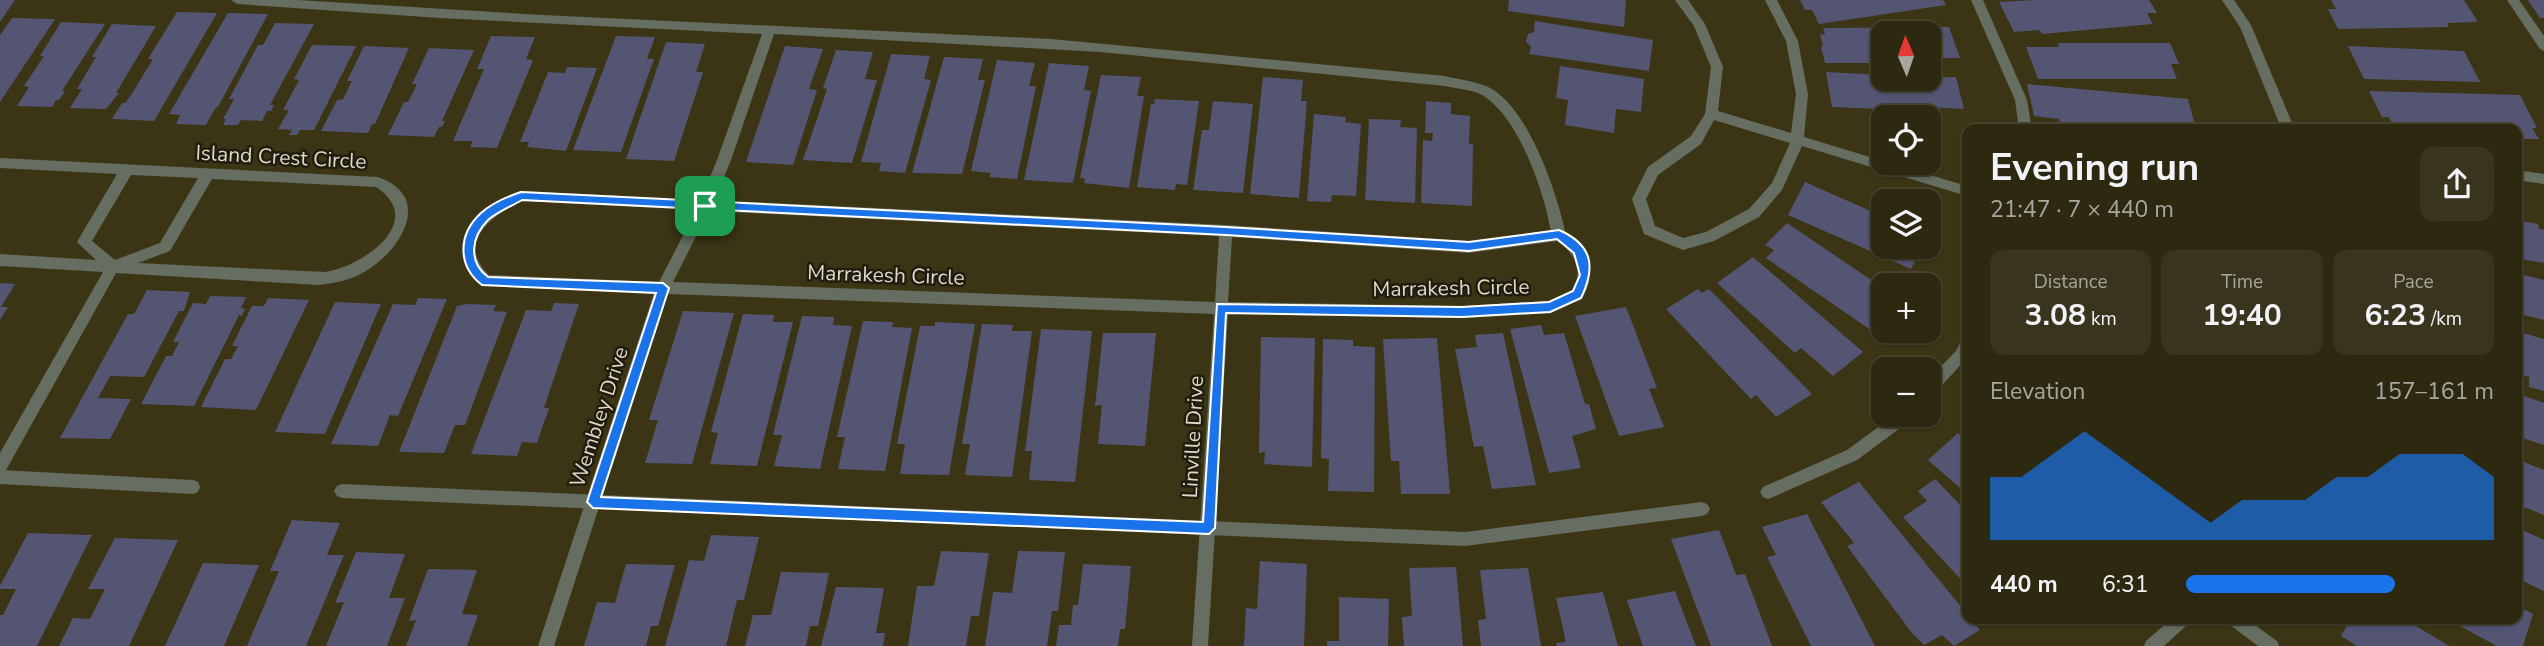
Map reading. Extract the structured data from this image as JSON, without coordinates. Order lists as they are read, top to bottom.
{
  "streets": {
    "street": [
      "Island Crest Circle",
      "Marrakesh Circle",
      "Wembley Drive",
      "Linville Drive"
    ]
  },
  "crossings": [
    ["Marrakesh Circle", "Wembley Drive"],
    ["Marrakesh Circle", "Linville Drive"]
  ],
  "north": "top",
  "page": {
    "map_buttons": ["+", "−"],
    "heading": ["Evening run", "21:47 · 7 × 440 m"],
    "stats": [
      ["Distance", "3.08 km"],
      ["Time", "19:40"],
      ["Pace", "6:23 /km"]
    ],
    "chart": ["Elevation", "157–161 m"],
    "list": [
      {
        "name": "440 m",
        "note": "6:31"
      }
    ]
  }
}
